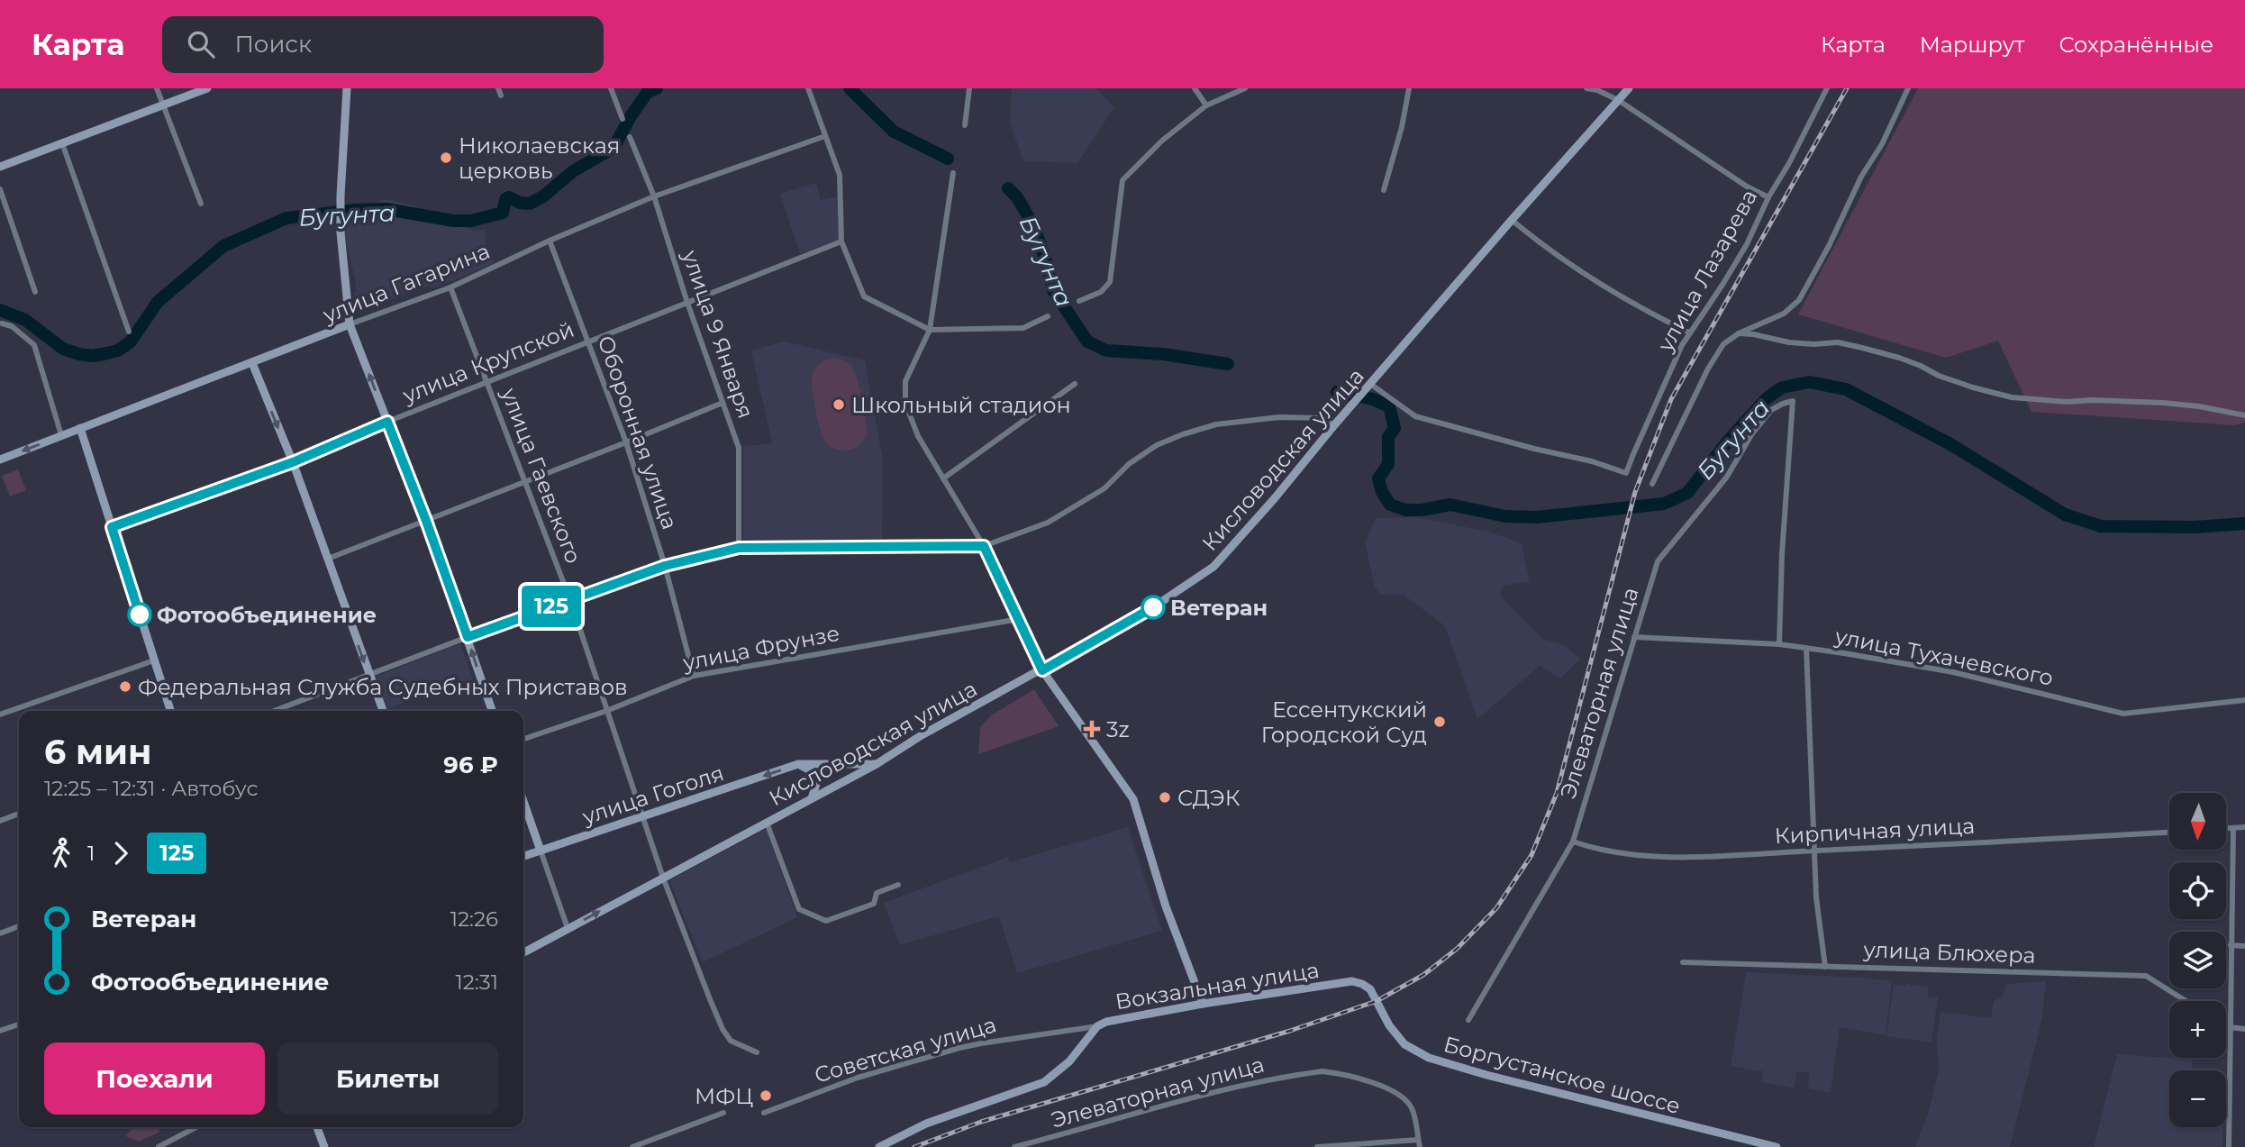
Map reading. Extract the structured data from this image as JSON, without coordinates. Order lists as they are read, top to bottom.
{
  "streets": {
    "street": [
      "улица Лазарева",
      "улица Гагарина",
      "улица 9 Января",
      "улица Крупской",
      "Оборонная улица",
      "Кисловодская улица",
      "улица Гаевского",
      "улица Фрунзе",
      "улица Тухачевского",
      "Элеваторная улица",
      "улица Гоголя",
      "Кирпичная улица",
      "улица Блюхера",
      "Вокзальная улица",
      "Советская улица",
      "Боргустанское шоссе"
    ]
  },
  "crossings": [
    ["улица Лазарева", "Кисловодская улица"],
    ["улица Гагарина", "улица 9 Января"],
    ["улица Гагарина", "Оборонная улица"],
    ["улица Гагарина", "улица Гаевского"],
    ["улица 9 Января", "улица Крупской"],
    ["улица Крупской", "Оборонная улица"],
    ["улица Крупской", "улица Гаевского"],
    ["Оборонная улица", "улица Фрунзе"],
    ["Кисловодская улица", "улица Гаевского"],
    ["Кисловодская улица", "улица Гоголя"],
    ["улица Гаевского", "улица Фрунзе"],
    ["улица Гаевского", "улица Гоголя"],
    ["улица Тухачевского", "Элеваторная улица"],
    ["Элеваторная улица", "Кирпичная улица"],
    ["Вокзальная улица", "Советская улица"],
    ["Вокзальная улица", "Боргустанское шоссе"]
  ],
  "one_way": ["улица Гоголя"],
  "water": ["Бугунта"],
  "places": {
    "other": [
      "Николаевская церковь",
      "Школьный стадион",
      "Ветеран",
      "Фотообъединение",
      "Федеральная Служба Судебных Приставов",
      "Ессентукский Городской Суд",
      "СДЭК",
      "МФЦ"
    ],
    "health": ["3z"]
  },
  "lines": ["bus line 125"],
  "north": "bottom",
  "page": {
    "header": "Карта",
    "search": "Поиск",
    "nav": ["Карта", "Маршрут", "Сохранённые"],
    "on_map": "125",
    "heading": ["6 мин", "12:25 – 12:31 · Автобус", "96 ₽"],
    "map_buttons": ["+", "−"],
    "legs": ["1", "125"],
    "list": [
      {
        "name": "Ветеран",
        "value": "12:26"
      },
      {
        "name": "Фотообъединение",
        "value": "12:31"
      }
    ],
    "buttons": ["Поехали", "Билеты"]
  }
}
